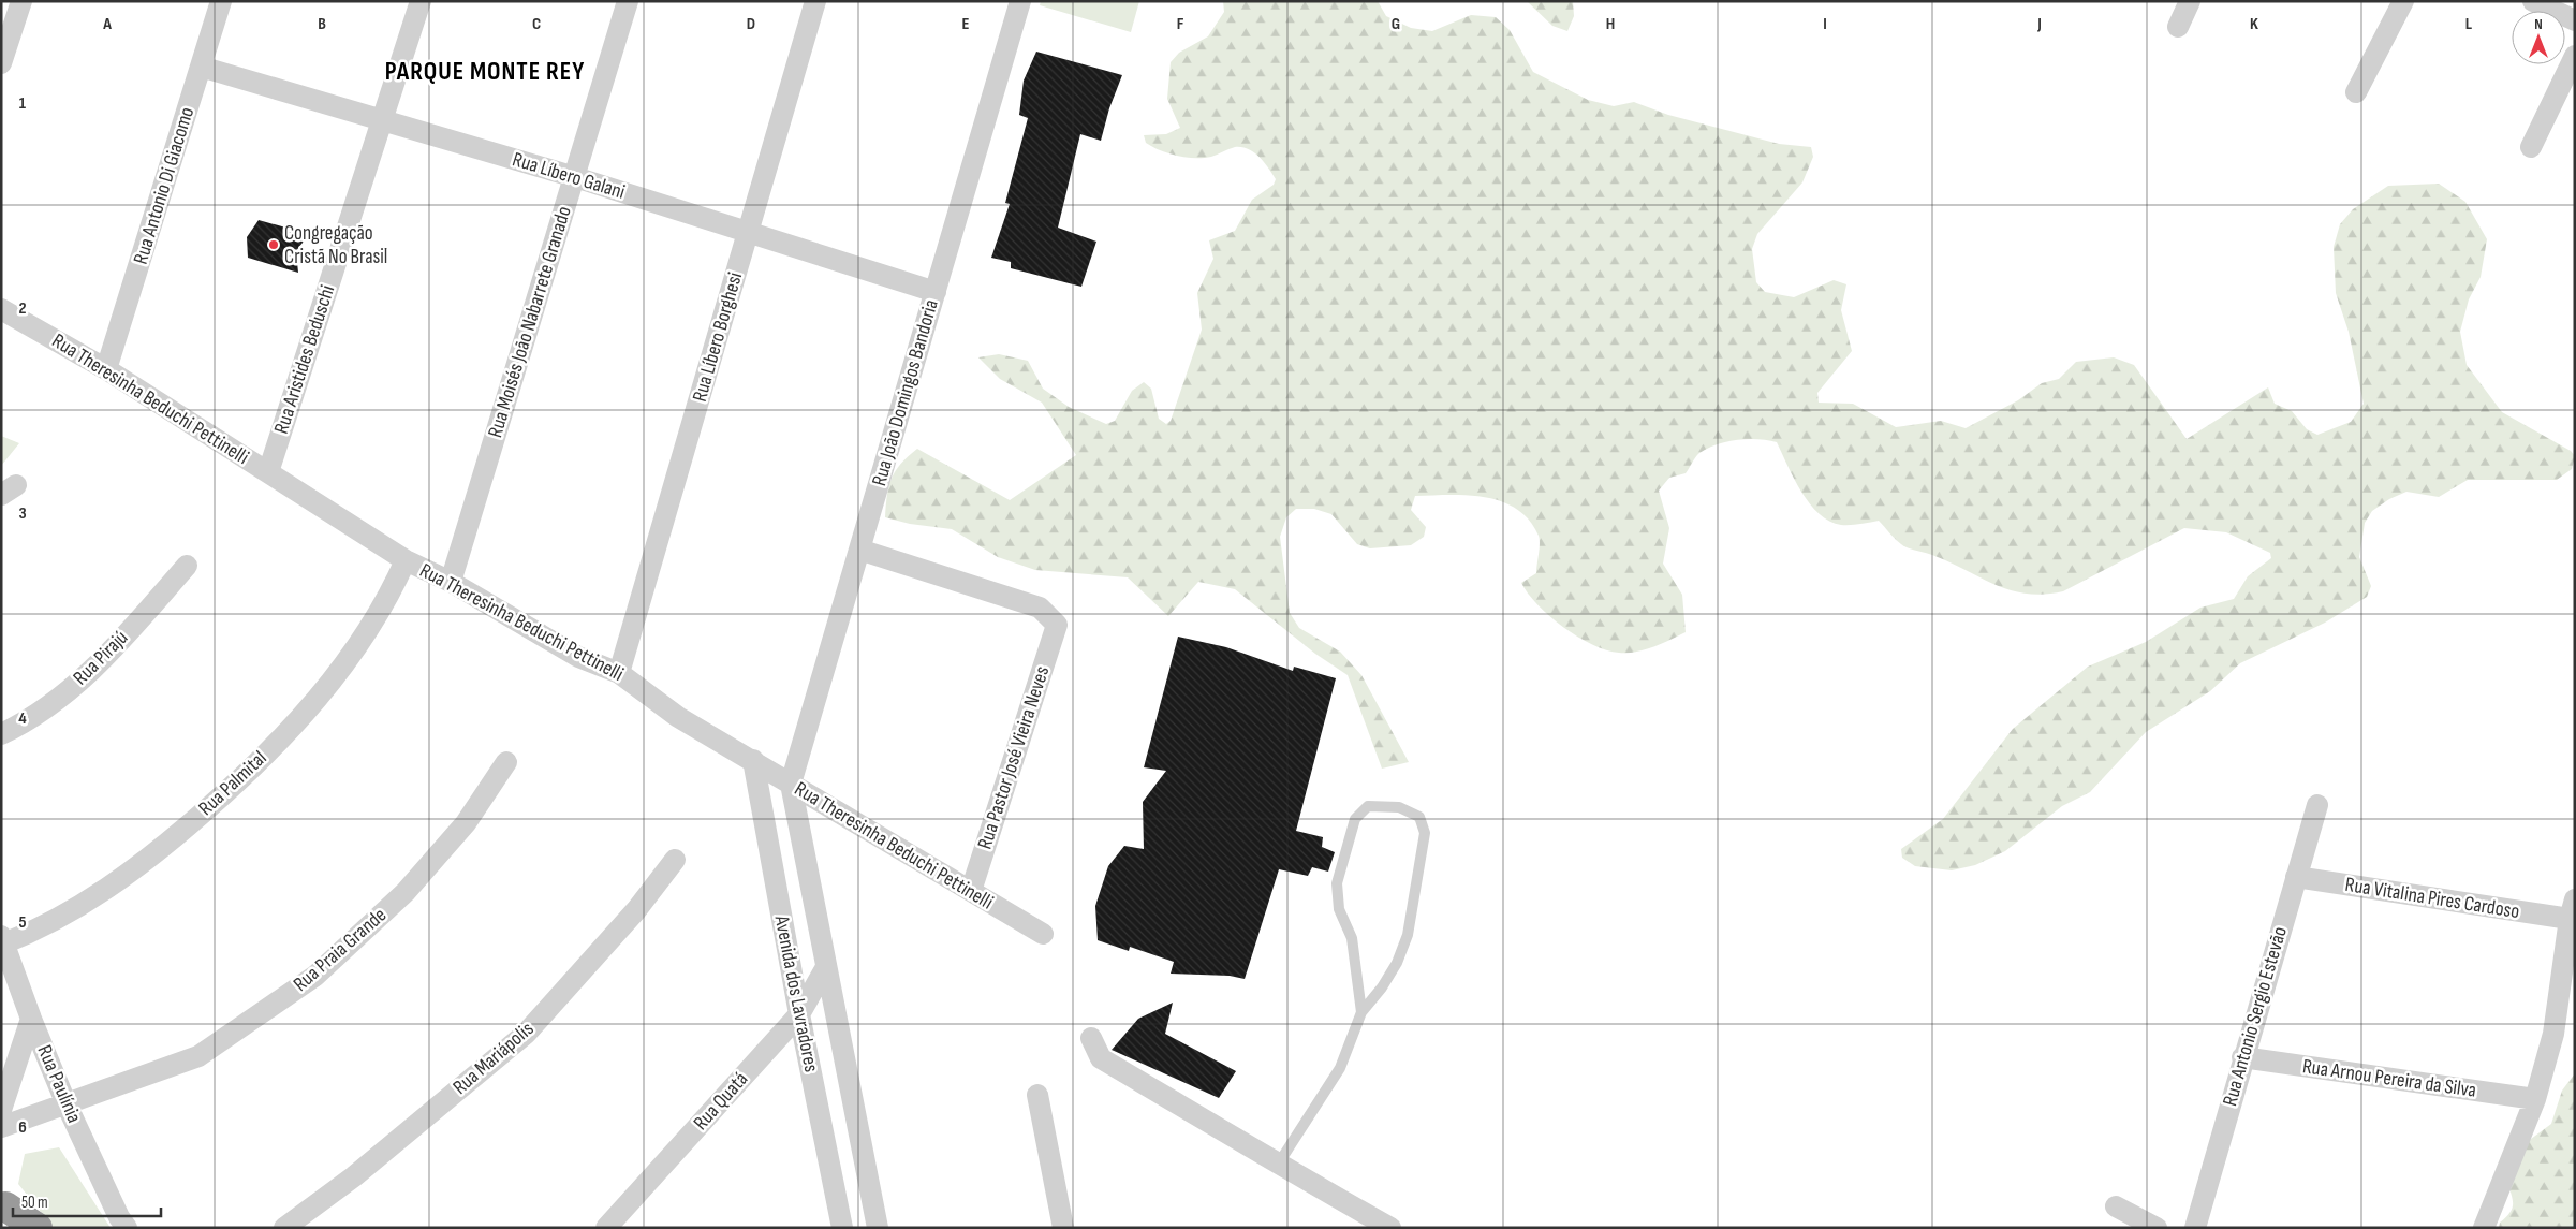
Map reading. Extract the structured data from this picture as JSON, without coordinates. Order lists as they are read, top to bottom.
{
  "streets": {
    "street": [
      "Rua Líbero Galani",
      "Rua Antonio Di Giacomo",
      "Rua Moisés João Nabarrete Granado",
      "Rua Líbero Borghesi",
      "Rua Aristides Beduschi",
      "Rua João Domingos Bandoria",
      "Rua Theresinha Beduchi Pettinelli",
      "Rua Pirajú",
      "Rua Pastor José Vieira Neves",
      "Rua Palmital",
      "Rua Vitalina Pires Cardoso",
      "Rua Praia Grande",
      "Avenida dos Lavradores",
      "Rua Antonio Sergio Estevão",
      "Rua Mariápolis",
      "Rua Arnou Pereira da Silva",
      "Rua Paulínia",
      "Rua Quatá"
    ]
  },
  "crossings": [
    ["Rua Líbero Galani", "Rua Antonio Di Giacomo"],
    ["Rua Líbero Galani", "Rua Moisés João Nabarrete Granado"],
    ["Rua Líbero Galani", "Rua Líbero Borghesi"],
    ["Rua Líbero Galani", "Rua Aristides Beduschi"],
    ["Rua Líbero Galani", "Rua João Domingos Bandoria"],
    ["Rua Antonio Di Giacomo", "Rua Theresinha Beduchi Pettinelli"],
    ["Rua Moisés João Nabarrete Granado", "Rua Theresinha Beduchi Pettinelli"],
    ["Rua Líbero Borghesi", "Rua Theresinha Beduchi Pettinelli"],
    ["Rua Aristides Beduschi", "Rua Theresinha Beduchi Pettinelli"],
    ["Rua João Domingos Bandoria", "Rua Theresinha Beduchi Pettinelli"],
    ["Rua João Domingos Bandoria", "Rua Pastor José Vieira Neves"],
    ["Rua João Domingos Bandoria", "Avenida dos Lavradores"],
    ["Rua Theresinha Beduchi Pettinelli", "Rua Pastor José Vieira Neves"],
    ["Rua Theresinha Beduchi Pettinelli", "Rua Palmital"],
    ["Rua Theresinha Beduchi Pettinelli", "Avenida dos Lavradores"],
    ["Rua Palmital", "Rua Paulínia"],
    ["Rua Vitalina Pires Cardoso", "Rua Antonio Sergio Estevão"],
    ["Rua Praia Grande", "Rua Paulínia"],
    ["Avenida dos Lavradores", "Rua Quatá"],
    ["Rua Antonio Sergio Estevão", "Rua Arnou Pereira da Silva"]
  ],
  "districts": ["PARQUE MONTE REY"],
  "places": ["Congregação Cristã No Brasil"],
  "scale_bar": "50 m",
  "north": "top",
  "grid": {
    "columns": [
      "A",
      "B",
      "C",
      "D",
      "E",
      "F",
      "G",
      "H",
      "I",
      "J",
      "K",
      "L"
    ],
    "rows": [
      "1",
      "2",
      "3",
      "4",
      "5",
      "6"
    ]
  }
}
